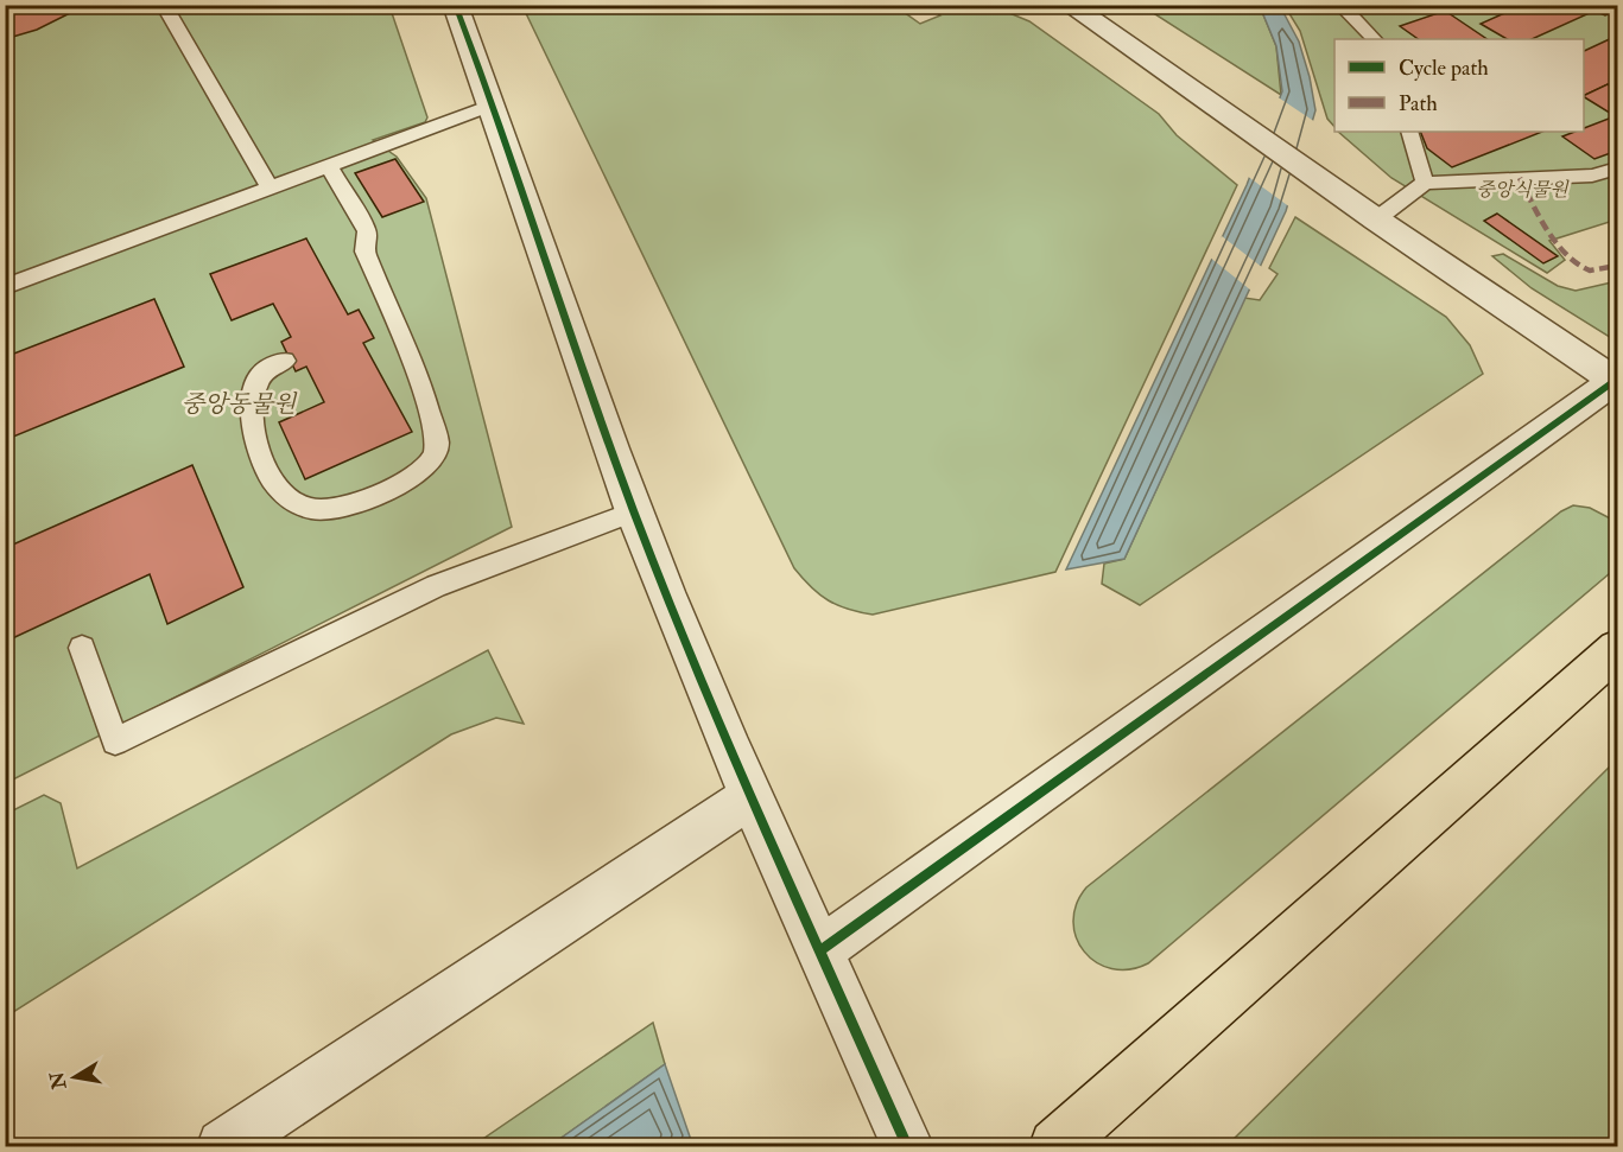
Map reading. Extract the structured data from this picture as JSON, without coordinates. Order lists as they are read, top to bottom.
{
  "parks": ["중앙식물원", "중앙동물원"],
  "legend": ["Cycle path", "Path"],
  "north": "left"
}
